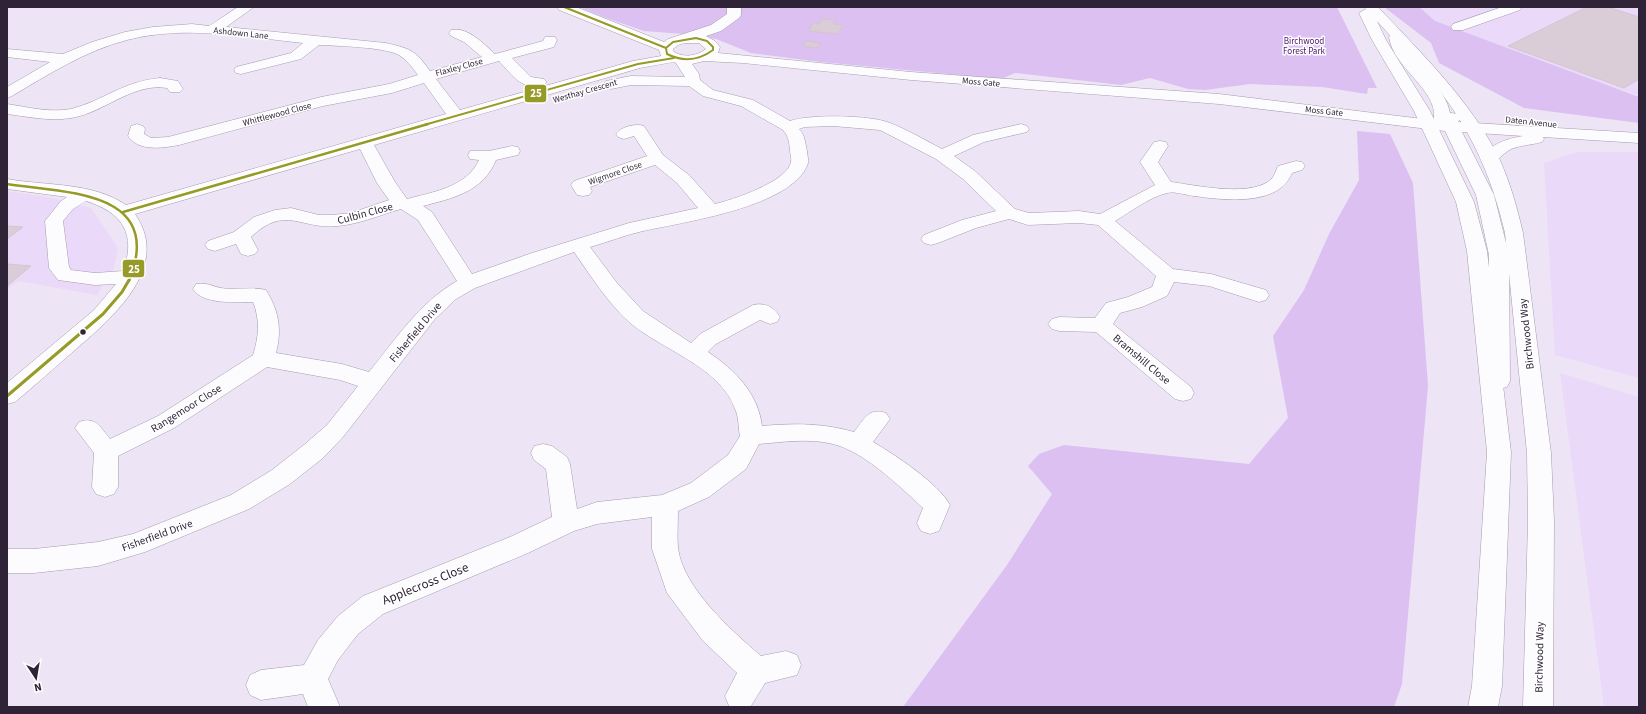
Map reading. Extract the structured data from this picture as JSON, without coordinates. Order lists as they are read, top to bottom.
{
  "streets": {
    "street": [
      "Ashdown Lane",
      "Flaxley Close",
      "Moss Gate",
      "Westhay Crescent",
      "Whittlewood Close",
      "Daten Avenue",
      "Wigmore Close",
      "Culbin Close",
      "Fisherfield Drive",
      "Birchwood Way",
      "Bramshill Close",
      "Rangemoor Close",
      "Applecross Close"
    ]
  },
  "crossings": [
    ["Ashdown Lane", "Flaxley Close"],
    ["Ashdown Lane", "Whittlewood Close"],
    ["Flaxley Close", "Whittlewood Close"],
    ["Moss Gate", "Westhay Crescent"],
    ["Moss Gate", "Daten Avenue"],
    ["Moss Gate", "Birchwood Way"],
    ["Daten Avenue", "Birchwood Way"],
    ["Wigmore Close", "Fisherfield Drive"]
  ],
  "parks": ["Birchwood Forest Park"],
  "lines": ["transit line 25"],
  "north": "bottom"
}
